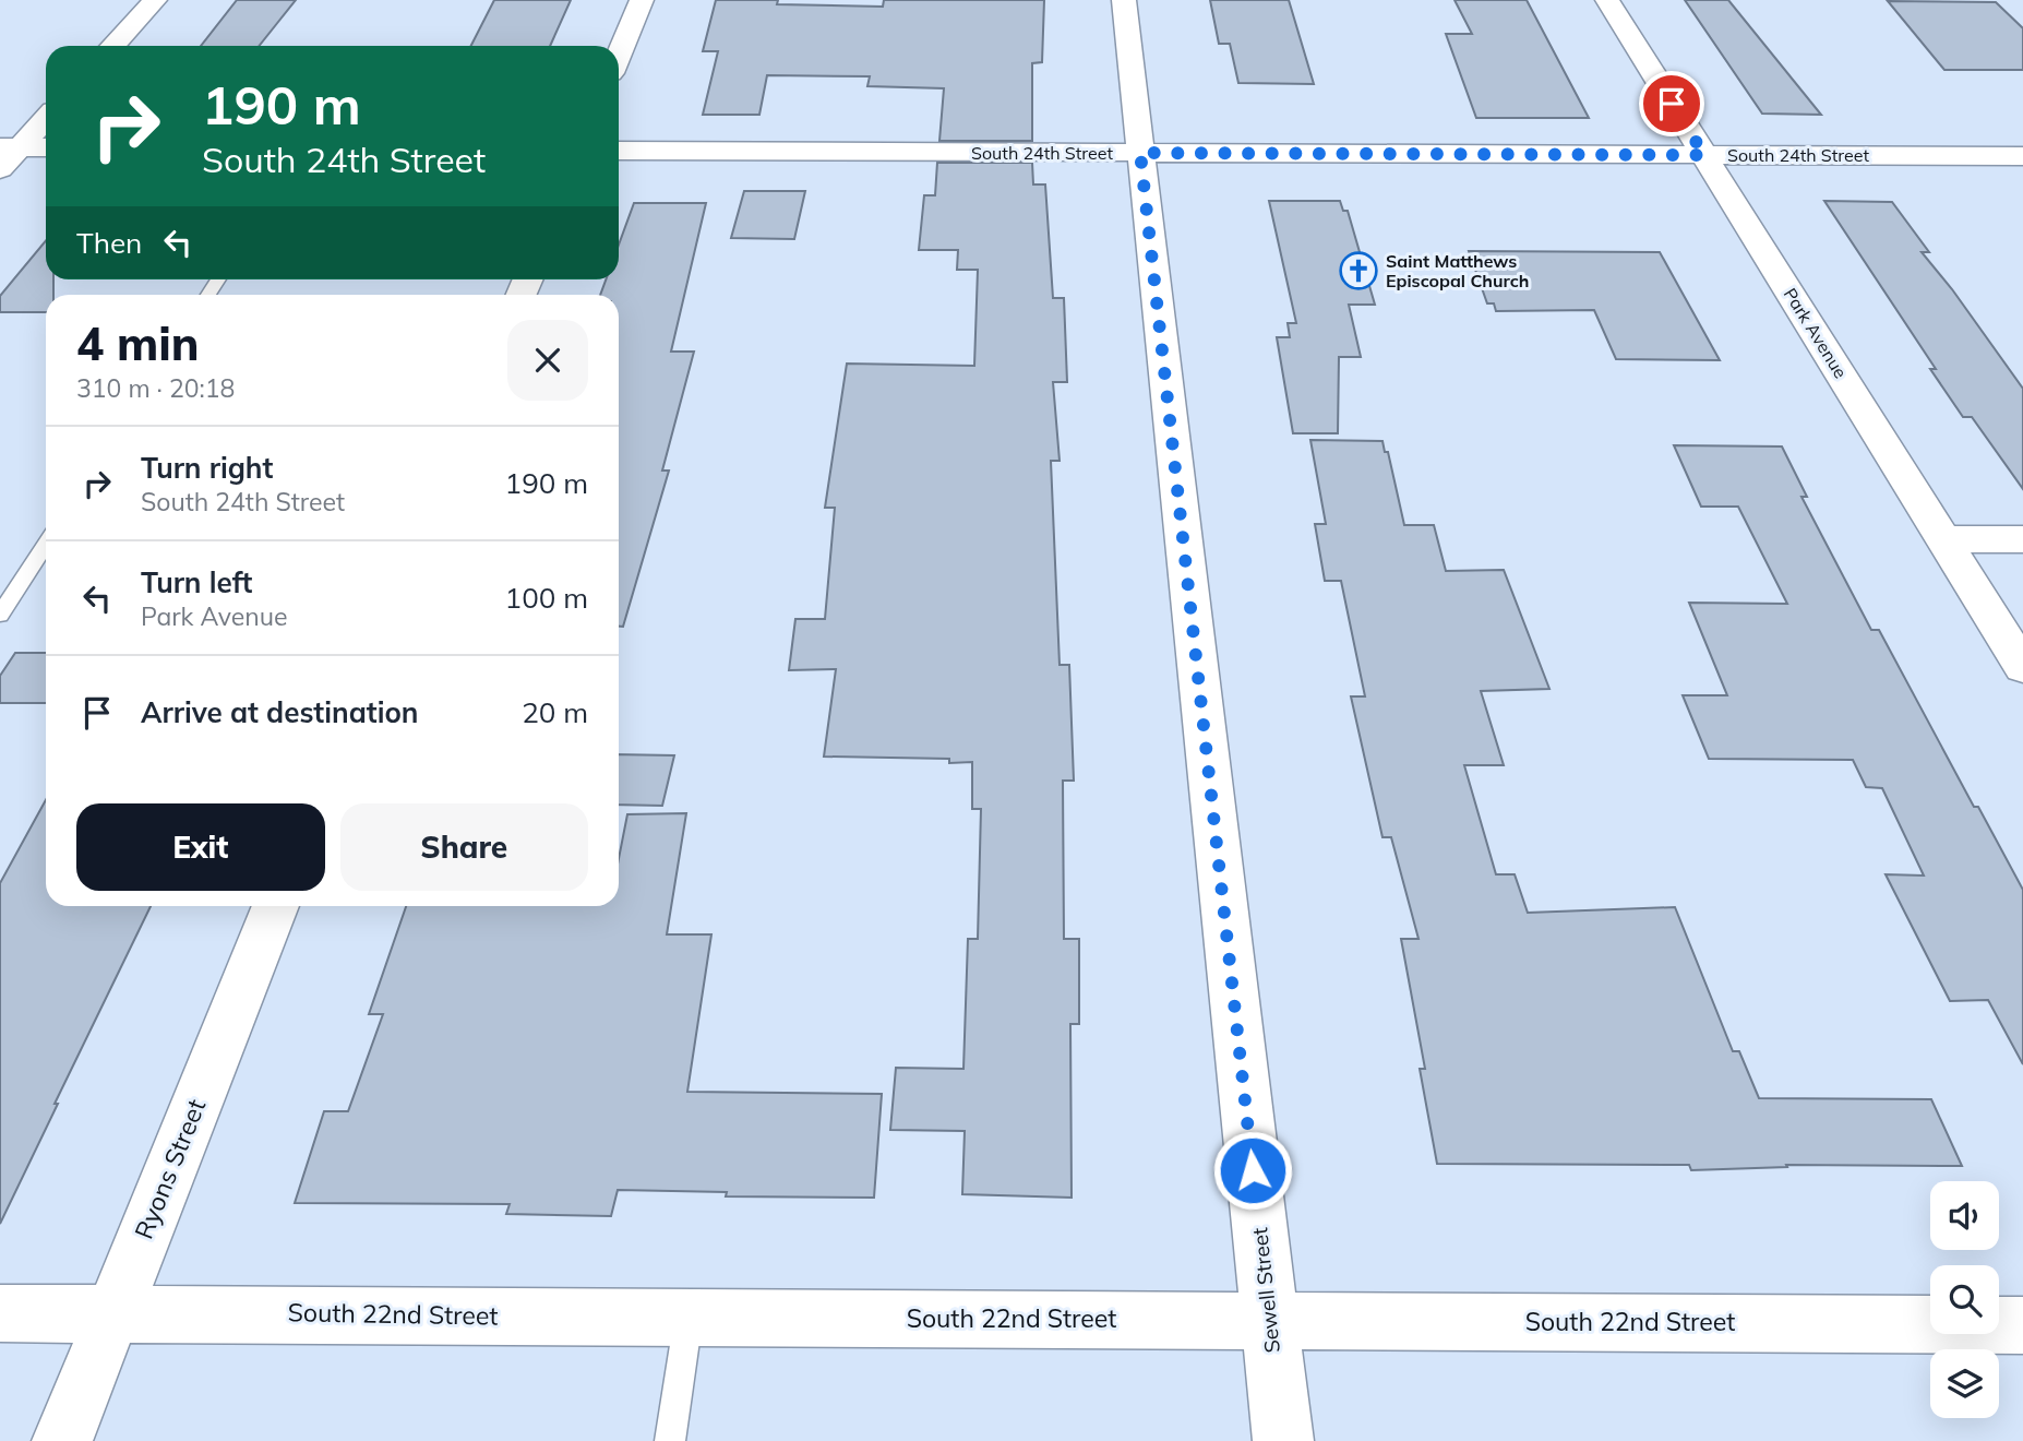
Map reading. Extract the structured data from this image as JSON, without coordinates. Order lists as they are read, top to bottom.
{
  "streets": {
    "street": [
      "South 24th Street",
      "Park Avenue",
      "Ryons Street",
      "Sewell Street",
      "South 22nd Street"
    ]
  },
  "crossings": [
    ["South 24th Street", "Park Avenue"],
    ["South 24th Street", "Sewell Street"],
    ["Ryons Street", "South 22nd Street"],
    ["Sewell Street", "South 22nd Street"]
  ],
  "places": {
    "church": ["Saint Matthews Episcopal Church"]
  },
  "page": {
    "turn": ["190 m", "South 24th Street"],
    "then": "Then",
    "heading": ["4 min", "310 m · 20:18"],
    "list": [
      {
        "name": "Turn right",
        "note": "South 24th Street",
        "value": "190 m"
      },
      {
        "name": "Turn left",
        "note": "Park Avenue",
        "value": "100 m"
      },
      {
        "name": "Arrive at destination",
        "value": "20 m"
      }
    ],
    "buttons": ["Exit", "Share"]
  }
}
